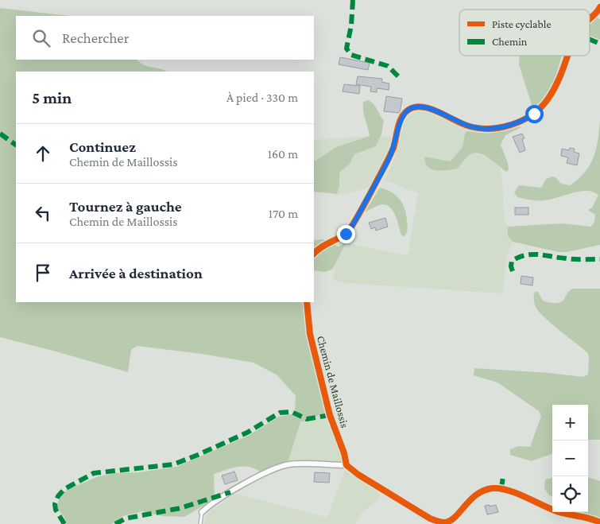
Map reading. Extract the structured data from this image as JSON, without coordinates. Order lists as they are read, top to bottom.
{
  "streets": {
    "street": ["Chemin de Maillossis"]
  },
  "legend": ["Piste cyclable", "Chemin"],
  "page": {
    "search": "Rechercher",
    "heading": ["5 min", "À pied · 330 m"],
    "list": [
      ["Continuez", "Chemin de Maillossis", "160 m"],
      ["Tournez à gauche", "Chemin de Maillossis", "170 m"],
      "Arrivée à destination"
    ],
    "map_buttons": ["+", "−"]
  }
}
